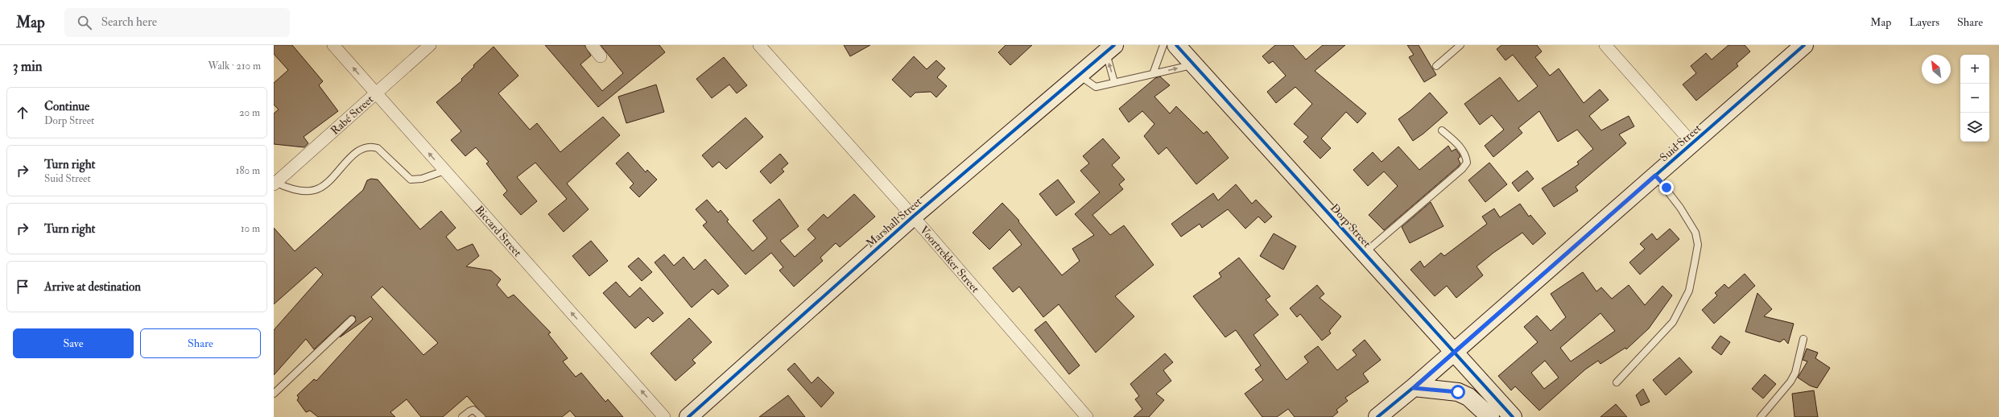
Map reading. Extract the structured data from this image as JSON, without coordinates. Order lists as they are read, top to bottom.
{
  "streets": {
    "street": [
      "Rabé Street",
      "Suid Street",
      "Marshall Street",
      "Dorp Street",
      "Biccard Street",
      "Voortrekker Street"
    ]
  },
  "crossings": [
    ["Rabé Street", "Biccard Street"],
    ["Suid Street", "Dorp Street"],
    ["Marshall Street", "Voortrekker Street"]
  ],
  "one_way": ["Biccard Street"],
  "north": "top left",
  "page": {
    "header": "Map",
    "search": "Search here",
    "nav": ["Map", "Layers", "Share"],
    "heading": ["3 min", "Walk · 210 m"],
    "map_buttons": ["+", "−"],
    "list": [
      ["Continue", "Dorp Street", "20 m"],
      ["Turn right", "Suid Street", "180 m"],
      ["Turn right", "10 m"],
      "Arrive at destination"
    ],
    "buttons": ["Save", "Share"]
  }
}
